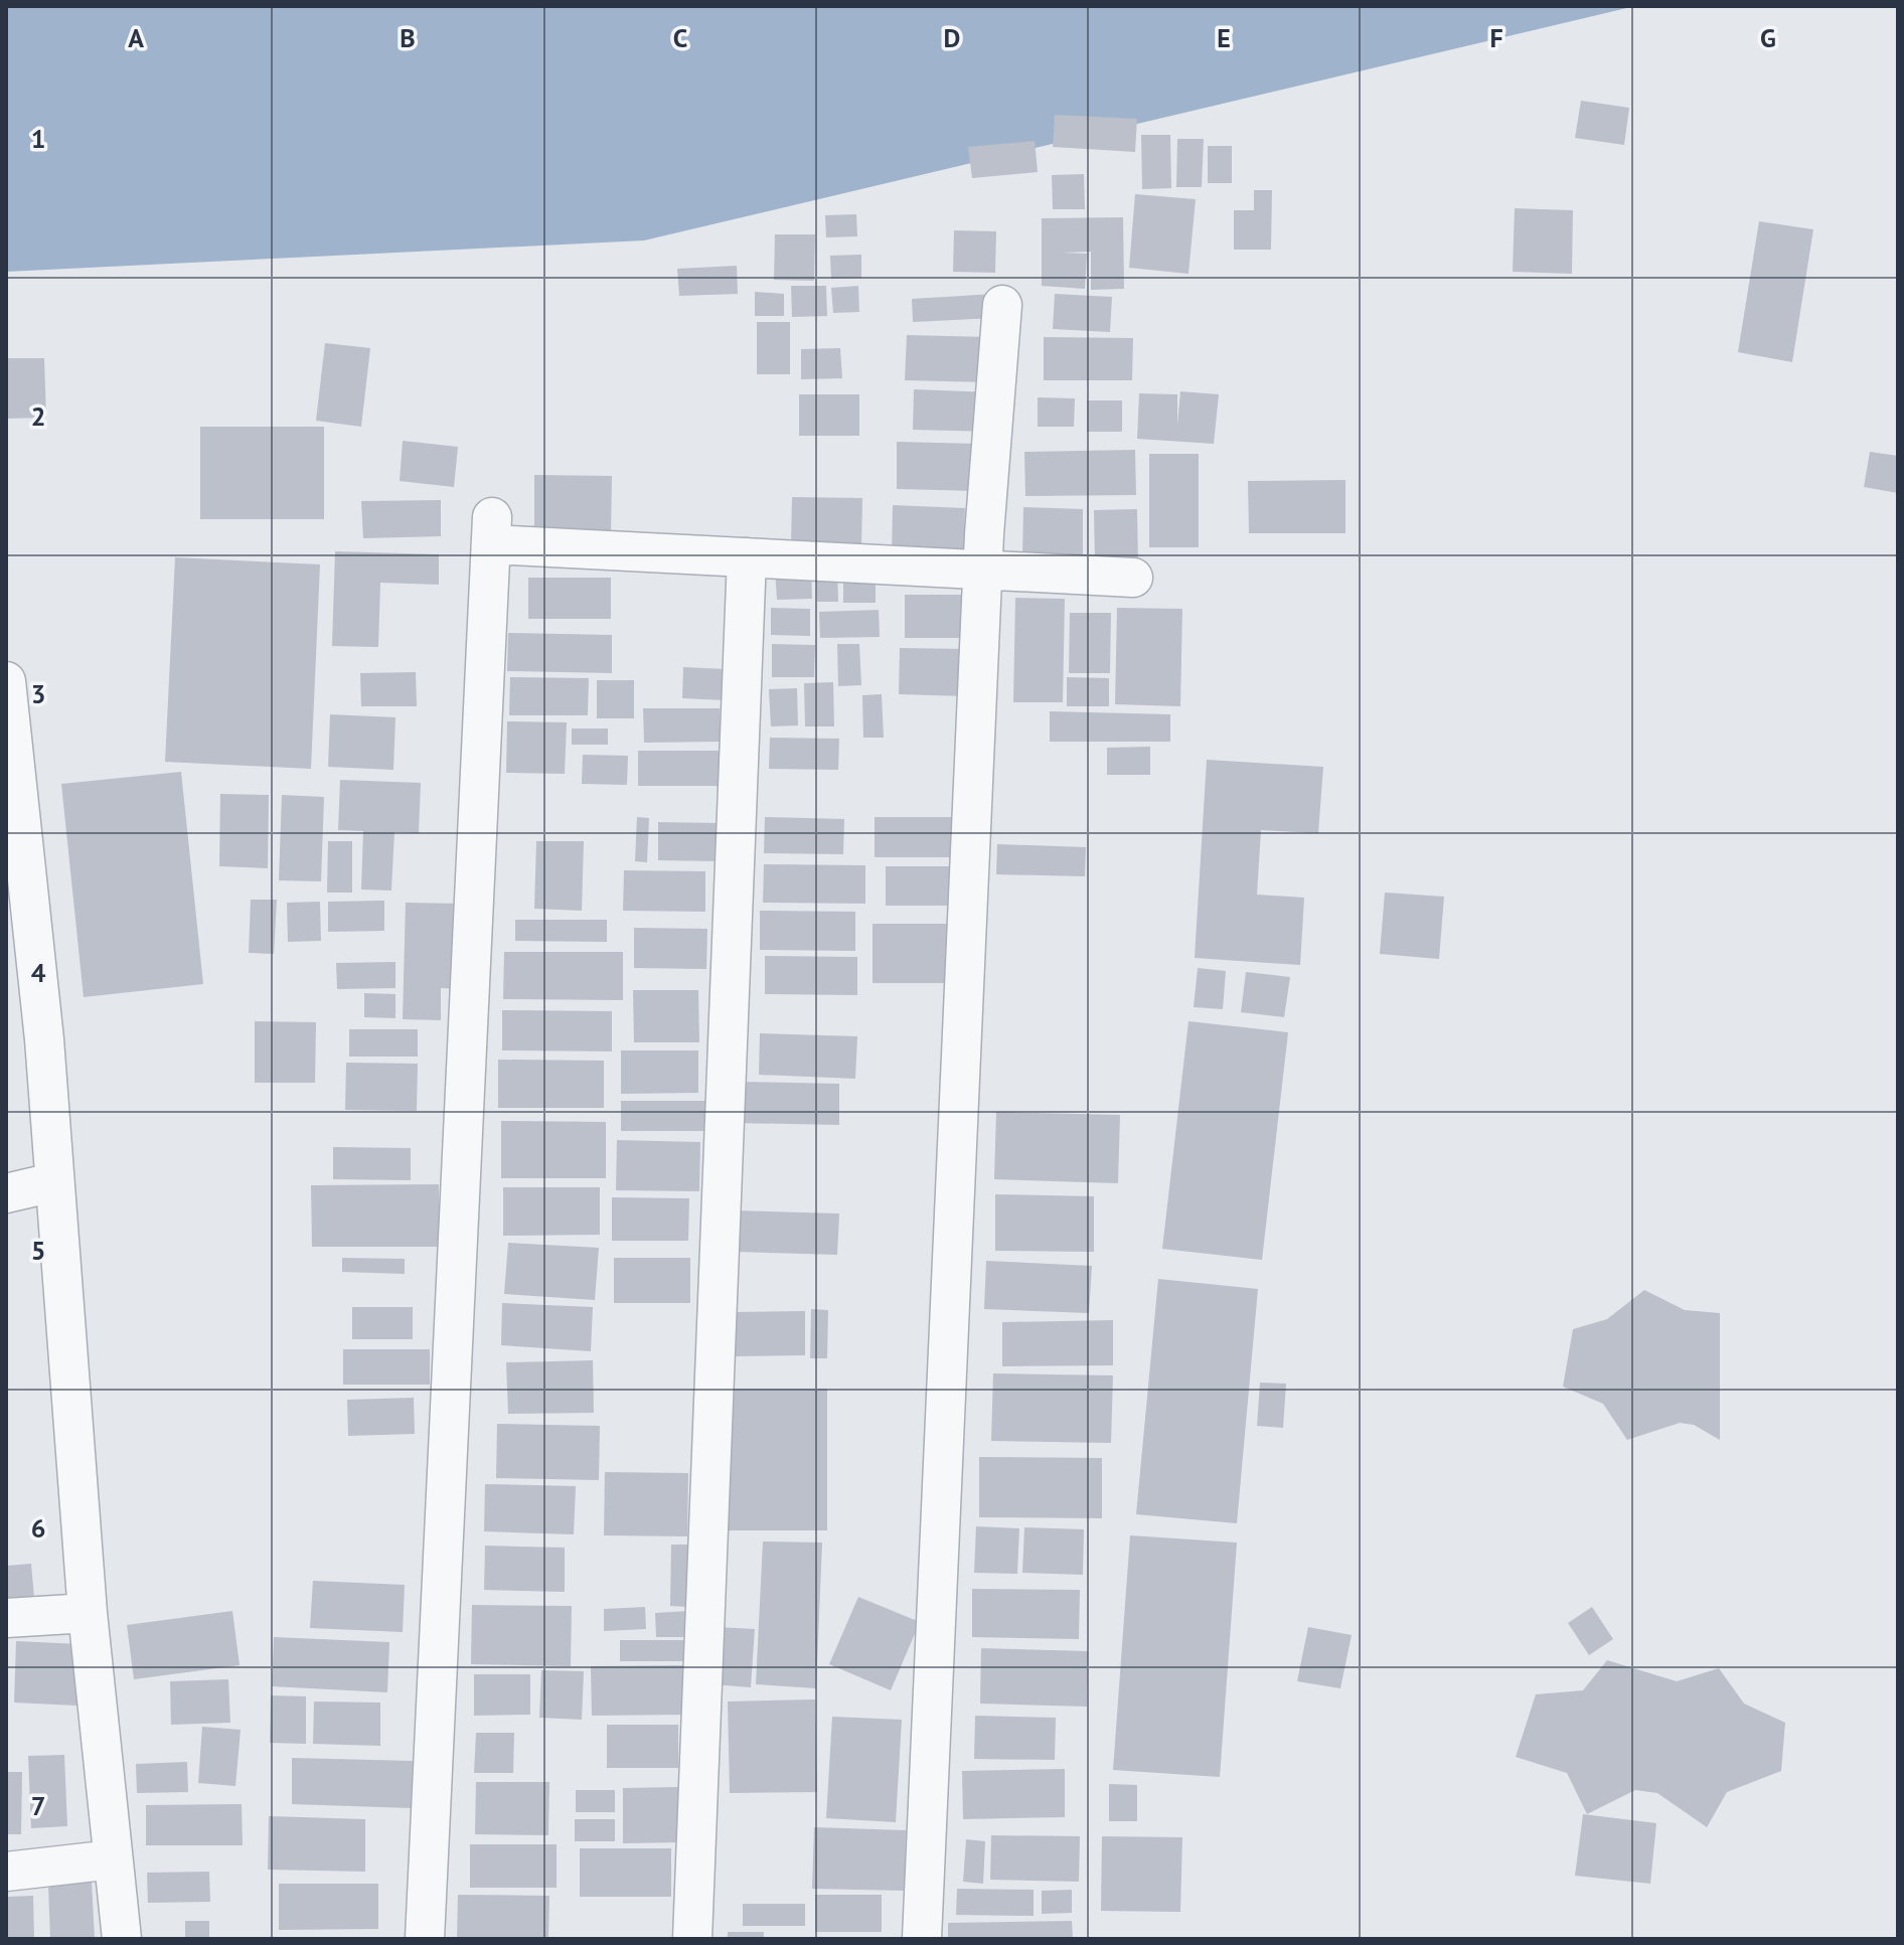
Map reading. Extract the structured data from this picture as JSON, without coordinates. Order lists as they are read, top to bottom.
{
  "grid": {
    "columns": [
      "A",
      "B",
      "C",
      "D",
      "E",
      "F",
      "G"
    ],
    "rows": [
      "1",
      "2",
      "3",
      "4",
      "5",
      "6",
      "7"
    ]
  }
}
